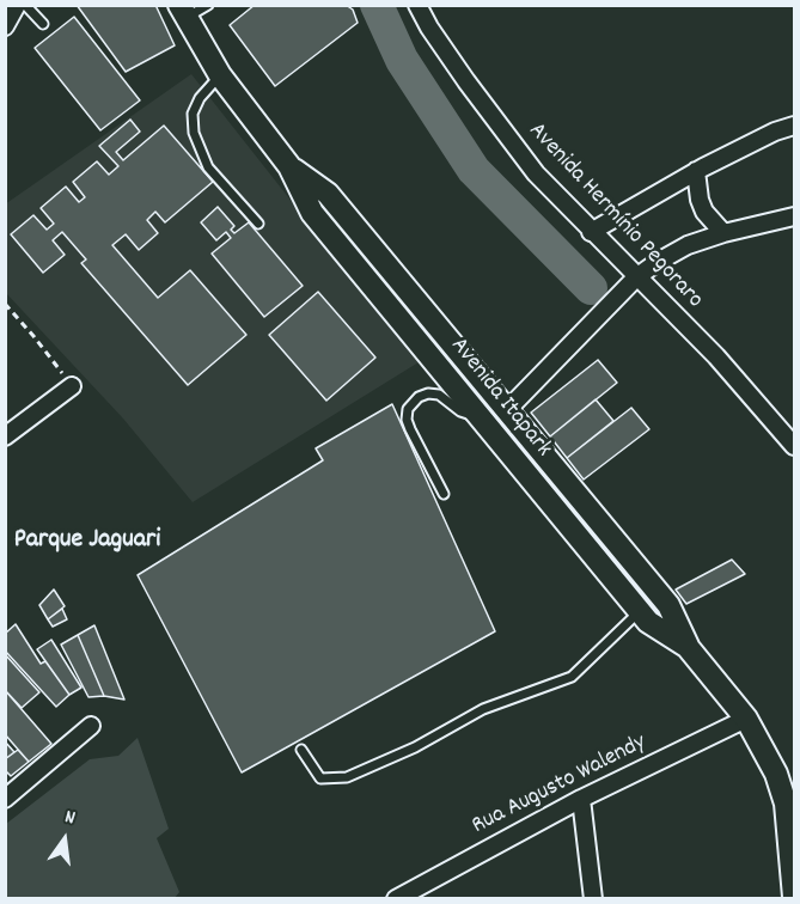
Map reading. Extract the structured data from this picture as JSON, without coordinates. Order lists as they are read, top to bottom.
{
  "streets": {
    "main road": ["Avenida Itapark"],
    "street": ["Avenida Hermínio Pegoraro", "Rua Augusto Walendy"]
  },
  "crossings": [
    ["Avenida Itapark", "Rua Augusto Walendy"]
  ],
  "districts": ["Parque Jaguari"],
  "north": "top"
}
